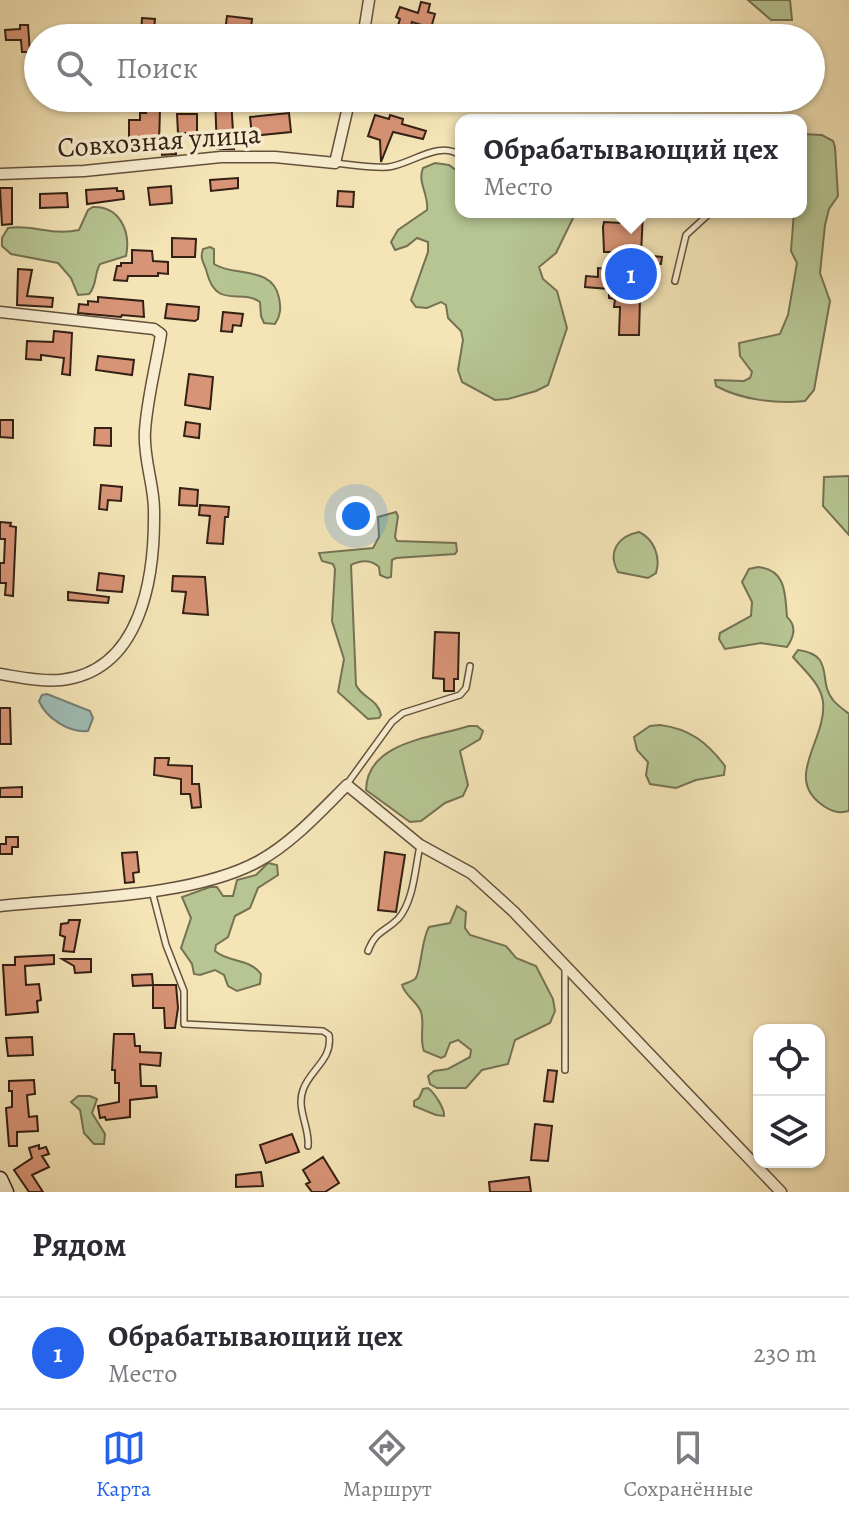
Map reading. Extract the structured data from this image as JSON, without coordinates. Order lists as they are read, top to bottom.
{
  "streets": {
    "street": ["Совхозная улица"]
  },
  "page": {
    "search": "Поиск",
    "popup": ["Обрабатывающий цех", "Место"],
    "pins": "1",
    "heading": "Рядом",
    "list": [
      {
        "mark": "1",
        "name": "Обрабатывающий цех",
        "note": "Место",
        "value": "230 m"
      }
    ],
    "nav": ["Карта", "Маршрут", "Сохранённые"]
  }
}
